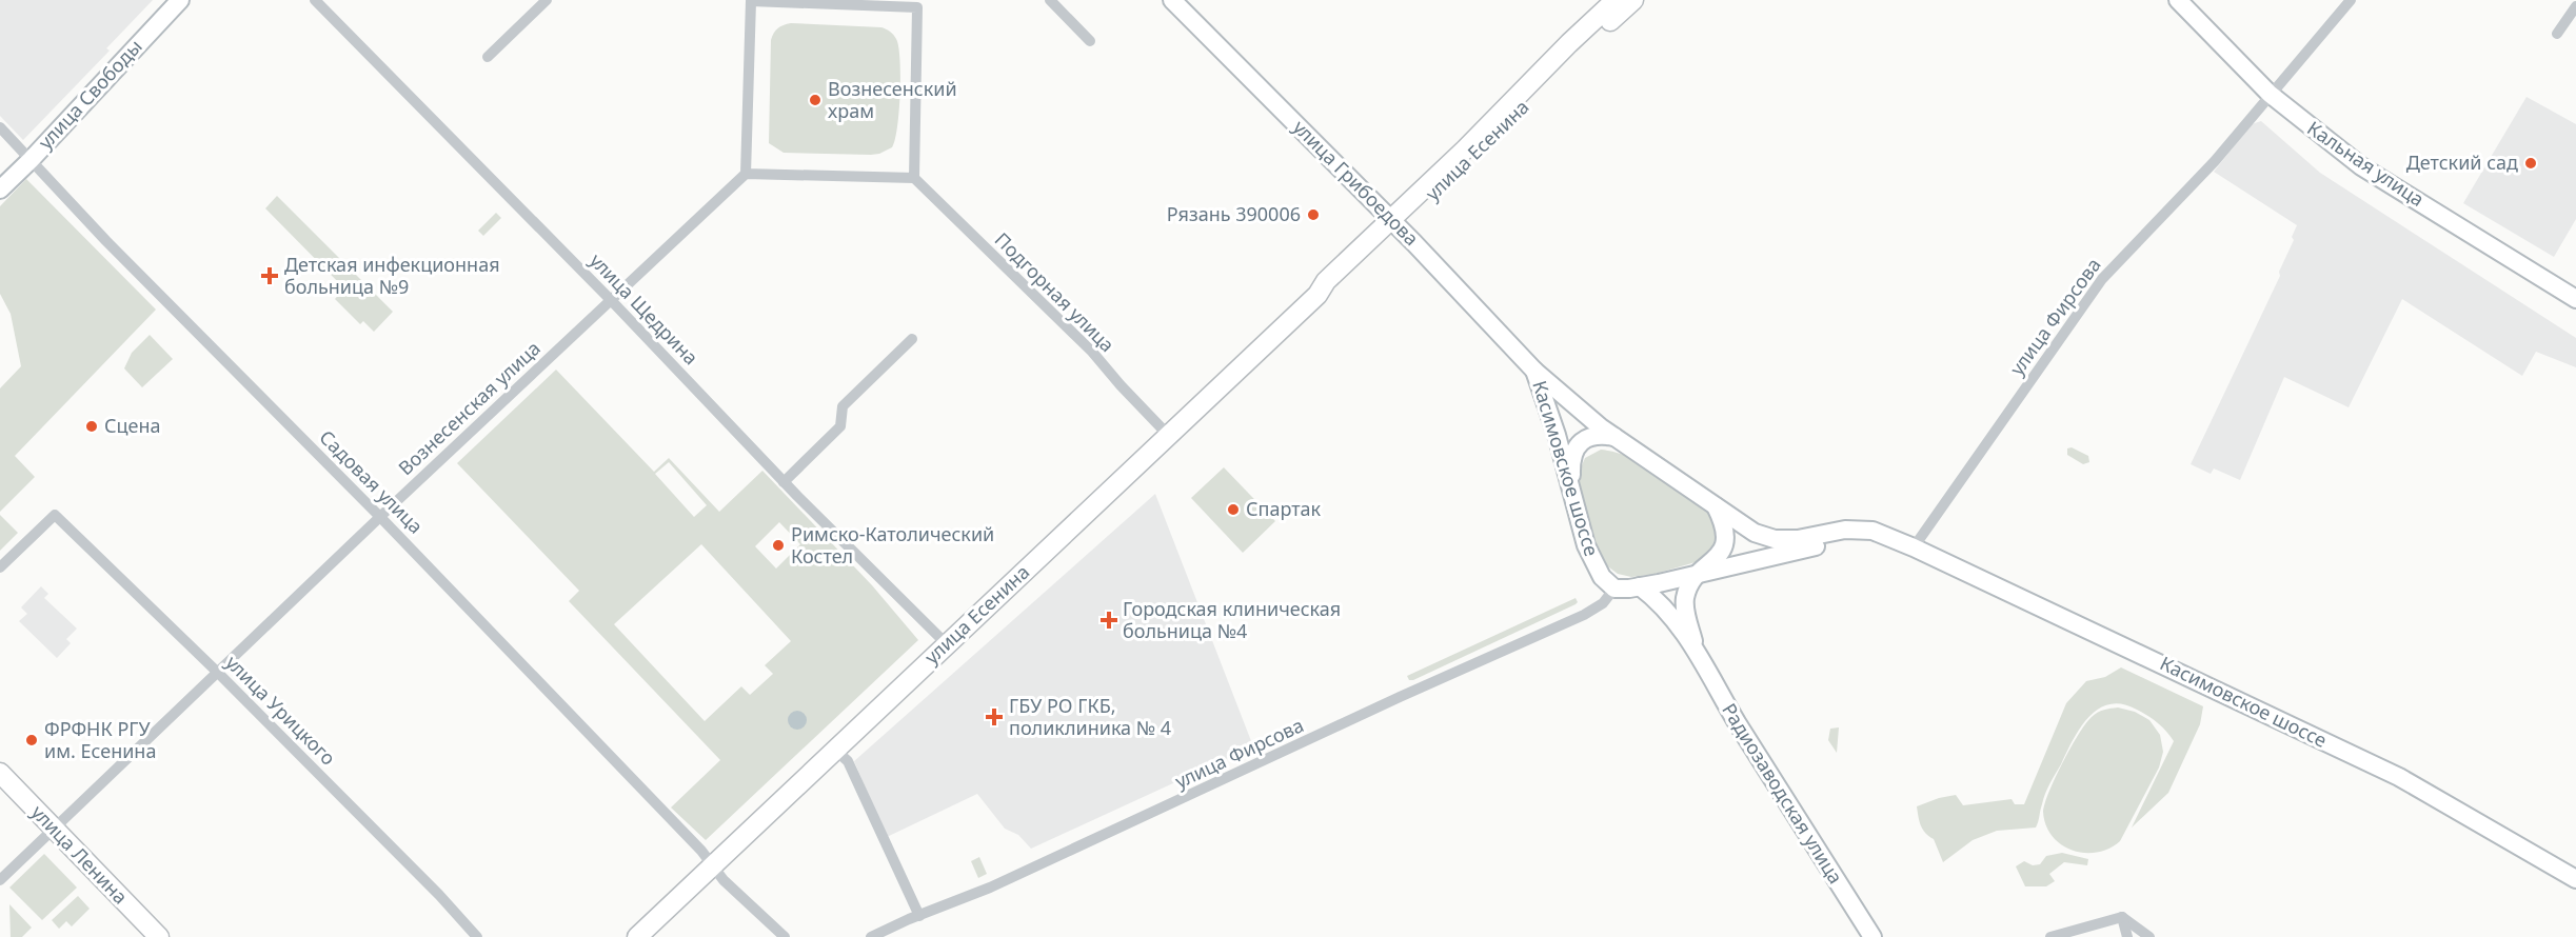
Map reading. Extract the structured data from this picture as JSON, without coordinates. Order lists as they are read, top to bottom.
{
  "streets": {
    "main road": [
      "улица Свободы",
      "улица Есенина",
      "Кальная улица",
      "улица Грибоедова",
      "Касимовское шоссе",
      "Радиозаводская улица",
      "улица Ленина"
    ],
    "street": [
      "Подгорная улица",
      "улица Щедрина",
      "улица Фирсова",
      "Вознесенская улица",
      "Садовая улица",
      "улица Урицкого"
    ]
  },
  "crossings": [
    ["улица Свободы", "Садовая улица"],
    ["улица Есенина", "улица Грибоедова"],
    ["улица Есенина", "Подгорная улица"],
    ["улица Есенина", "улица Щедрина"],
    ["улица Есенина", "Садовая улица"],
    ["Кальная улица", "улица Фирсова"],
    ["улица Грибоедова", "Касимовское шоссе"],
    ["улица Щедрина", "Вознесенская улица"],
    ["улица Фирсова", "Касимовское шоссе"],
    ["Вознесенская улица", "Садовая улица"],
    ["Вознесенская улица", "улица Урицкого"],
    ["Вознесенская улица", "улица Ленина"]
  ],
  "places": {
    "other": [
      "Вознесенский храм",
      "Детский сад",
      "Рязань 390006",
      "Сцена",
      "Спартак",
      "Римско-Католический Костел",
      "ФРФНК РГУ им. Есенина"
    ],
    "health": ["Детская инфекционная больница №9", "Городская клиническая больница №4", "ГБУ РО ГКБ, поликлиника № 4"]
  }
}
